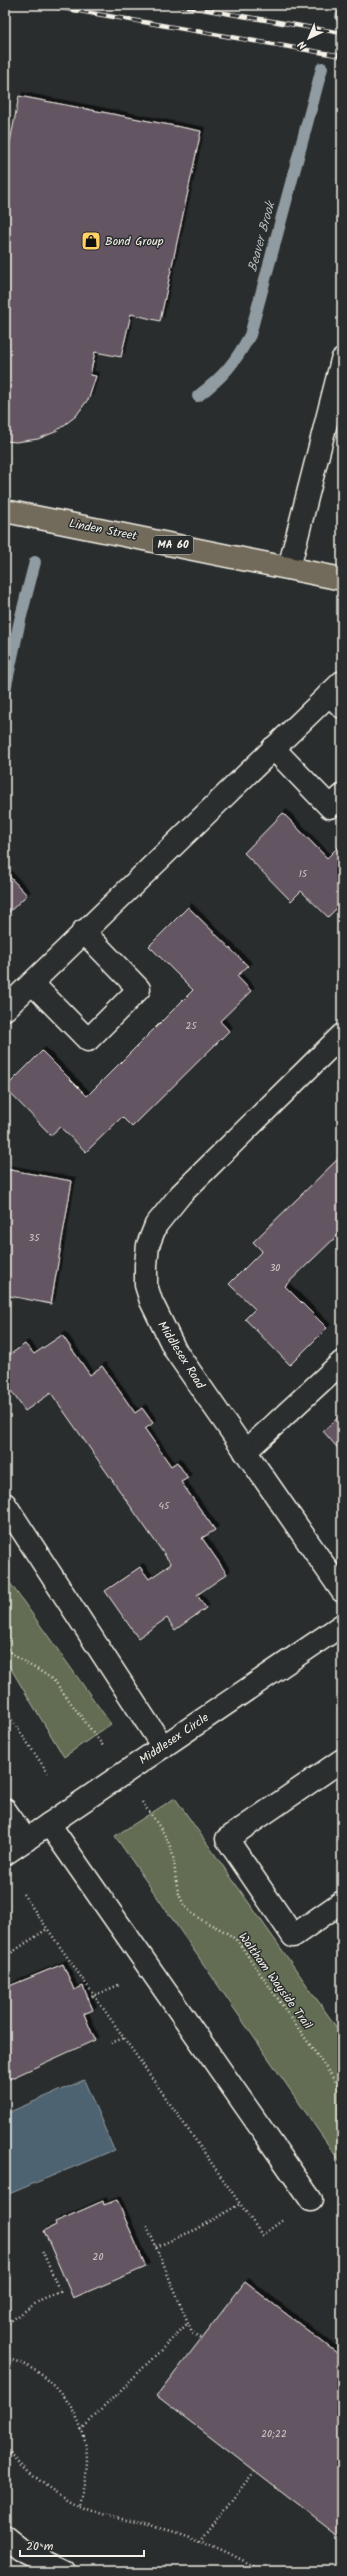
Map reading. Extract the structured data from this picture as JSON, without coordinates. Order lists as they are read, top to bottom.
{
  "streets": {
    "main road": ["Linden Street", "MA 60"],
    "street": ["Middlesex Road", "Middlesex Circle"],
    "path": ["Waltham Wayside Trail"]
  },
  "water": ["Beaver Brook"],
  "places": {
    "shop": ["Bond Group"]
  },
  "house_numbers": [
    "15",
    "25",
    "35",
    "30",
    "45",
    "20",
    "20;22"
  ],
  "scale_bar": "20 m",
  "north": "bottom left"
}
